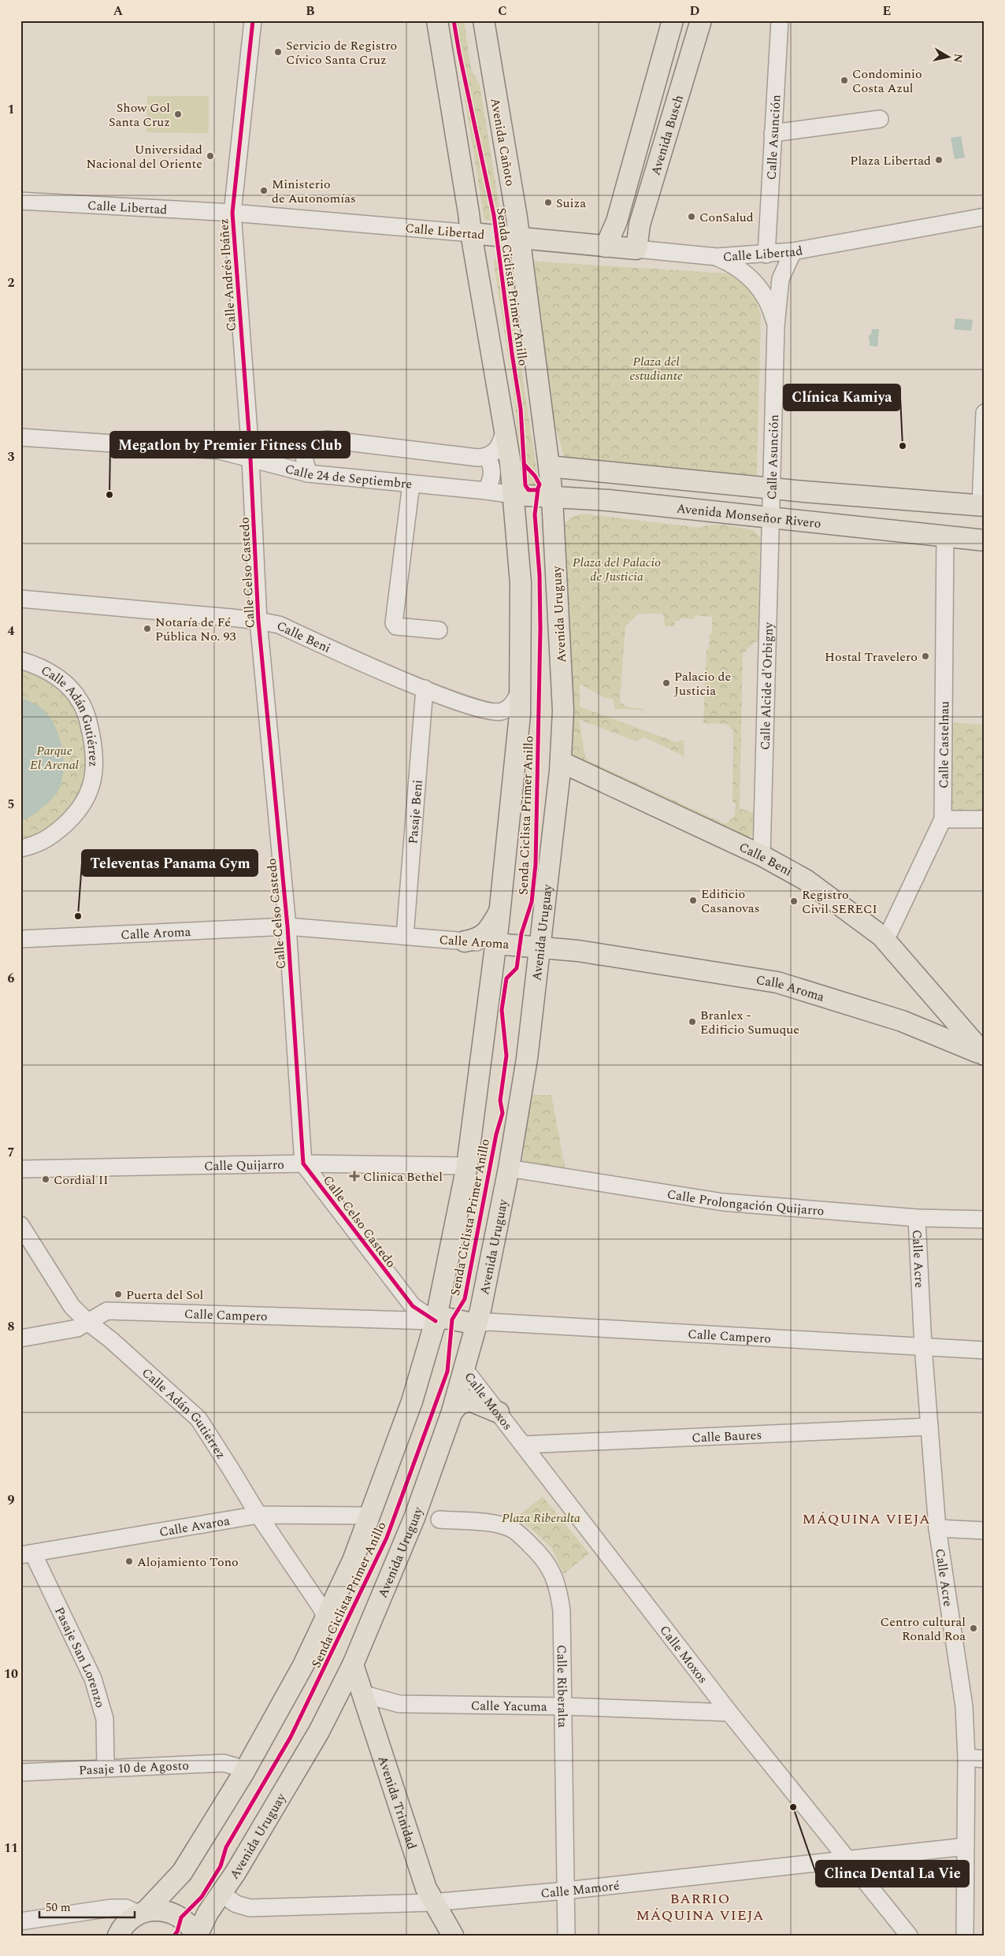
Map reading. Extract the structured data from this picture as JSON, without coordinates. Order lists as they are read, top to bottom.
{
  "streets": {
    "main road": [
      "Avenida Busch",
      "Avenida Cañoto",
      "Calle Libertad",
      "Avenida Monseñor Rivero",
      "Avenida Uruguay",
      "Calle Beni",
      "Calle Aroma",
      "Avenida Trinidad"
    ],
    "street": [
      "Calle Asunción",
      "Calle Andrés Ibáñez",
      "Calle 24 de Septiembre",
      "Calle Celso Castedo",
      "Calle Alcide d'Orbigny",
      "Calle Adán Gutiérrez",
      "Calle Castelnau",
      "Pasaje Beni",
      "Calle Quijarro",
      "Calle Prolongación Quijarro",
      "Calle Acre",
      "Calle Campero",
      "Calle Moxos",
      "Calle Baures",
      "Calle Avaroa",
      "Pasaje San Lorenzo",
      "Calle Riberalta",
      "Calle Yacuma",
      "Pasaje 10 de Agosto",
      "Calle Mamoré"
    ],
    "cycle path": ["Senda Ciclista Primer Anillo"]
  },
  "crossings": [
    ["Avenida Busch", "Calle Libertad"],
    ["Calle Asunción", "Calle Libertad"],
    ["Calle Asunción", "Avenida Monseñor Rivero"],
    ["Calle Asunción", "Calle Alcide d'Orbigny"],
    ["Avenida Cañoto", "Calle Libertad"],
    ["Avenida Cañoto", "Avenida Monseñor Rivero"],
    ["Avenida Cañoto", "Avenida Uruguay"],
    ["Calle Libertad", "Calle Andrés Ibáñez"],
    ["Calle Andrés Ibáñez", "Calle 24 de Septiembre"],
    ["Calle Andrés Ibáñez", "Calle Celso Castedo"],
    ["Calle 24 de Septiembre", "Avenida Monseñor Rivero"],
    ["Calle 24 de Septiembre", "Calle Celso Castedo"],
    ["Avenida Monseñor Rivero", "Avenida Uruguay"],
    ["Avenida Monseñor Rivero", "Calle Alcide d'Orbigny"],
    ["Avenida Monseñor Rivero", "Calle Castelnau"],
    ["Calle Celso Castedo", "Calle Beni"],
    ["Calle Celso Castedo", "Calle Aroma"],
    ["Calle Celso Castedo", "Calle Quijarro"],
    ["Calle Celso Castedo", "Calle Campero"],
    ["Avenida Uruguay", "Calle Beni"],
    ["Avenida Uruguay", "Calle Aroma"],
    ["Avenida Uruguay", "Calle Prolongación Quijarro"],
    ["Avenida Uruguay", "Calle Campero"],
    ["Avenida Uruguay", "Calle Moxos"],
    ["Avenida Uruguay", "Avenida Trinidad"],
    ["Avenida Uruguay", "Calle Mamoré"],
    ["Calle Beni", "Calle Alcide d'Orbigny"],
    ["Calle Beni", "Calle Castelnau"],
    ["Calle Beni", "Pasaje Beni"],
    ["Calle Beni", "Calle Aroma"],
    ["Calle Adán Gutiérrez", "Calle Campero"],
    ["Calle Adán Gutiérrez", "Calle Avaroa"],
    ["Pasaje Beni", "Calle Aroma"],
    ["Calle Prolongación Quijarro", "Calle Acre"],
    ["Calle Acre", "Calle Campero"],
    ["Calle Acre", "Calle Baures"],
    ["Calle Acre", "Calle Mamoré"],
    ["Calle Moxos", "Calle Baures"],
    ["Calle Moxos", "Calle Yacuma"],
    ["Calle Moxos", "Calle Mamoré"],
    ["Calle Avaroa", "Pasaje San Lorenzo"],
    ["Pasaje San Lorenzo", "Pasaje 10 de Agosto"],
    ["Calle Riberalta", "Calle Yacuma"],
    ["Calle Riberalta", "Calle Mamoré"],
    ["Calle Yacuma", "Avenida Trinidad"],
    ["Avenida Trinidad", "Calle Mamoré"]
  ],
  "districts": ["MÁQUINA VIEJA", "BARRIO MÁQUINA VIEJA"],
  "parks": [
    "Plaza del estudiante",
    "Plaza del Palacio de Justicia",
    "Parque El Arenal",
    "Plaza Riberalta"
  ],
  "places": {
    "other": [
      "Servicio de Registro Cívico Santa Cruz",
      "Condominio Costa Azul",
      "Show Gol Santa Cruz",
      "Universidad Nacional del Oriente",
      "Plaza Libertad",
      "Ministerio de Autonomías",
      "Suiza",
      "ConSalud",
      "Clínica Kamiya",
      "Megatlon by Premier Fitness Club",
      "Notaría de Fé Pública No. 93",
      "Hostal Travelero",
      "Palacio de Justicia",
      "Edificio Casanovas",
      "Registro Civil SERECI",
      "Televentas Panama Gym",
      "Branlex - Edificio Sumuque",
      "Cordial II",
      "Puerta del Sol",
      "Alojamiento Tono",
      "Centro cultural Ronald Roa",
      "Clinca Dental La Vie"
    ],
    "health": ["Clinica Bethel"]
  },
  "scale_bar": "50 m",
  "north": "right",
  "grid": {
    "columns": [
      "A",
      "B",
      "C",
      "D",
      "E"
    ],
    "rows": [
      "1",
      "2",
      "3",
      "4",
      "5",
      "6",
      "7",
      "8",
      "9",
      "10",
      "11"
    ]
  }
}
